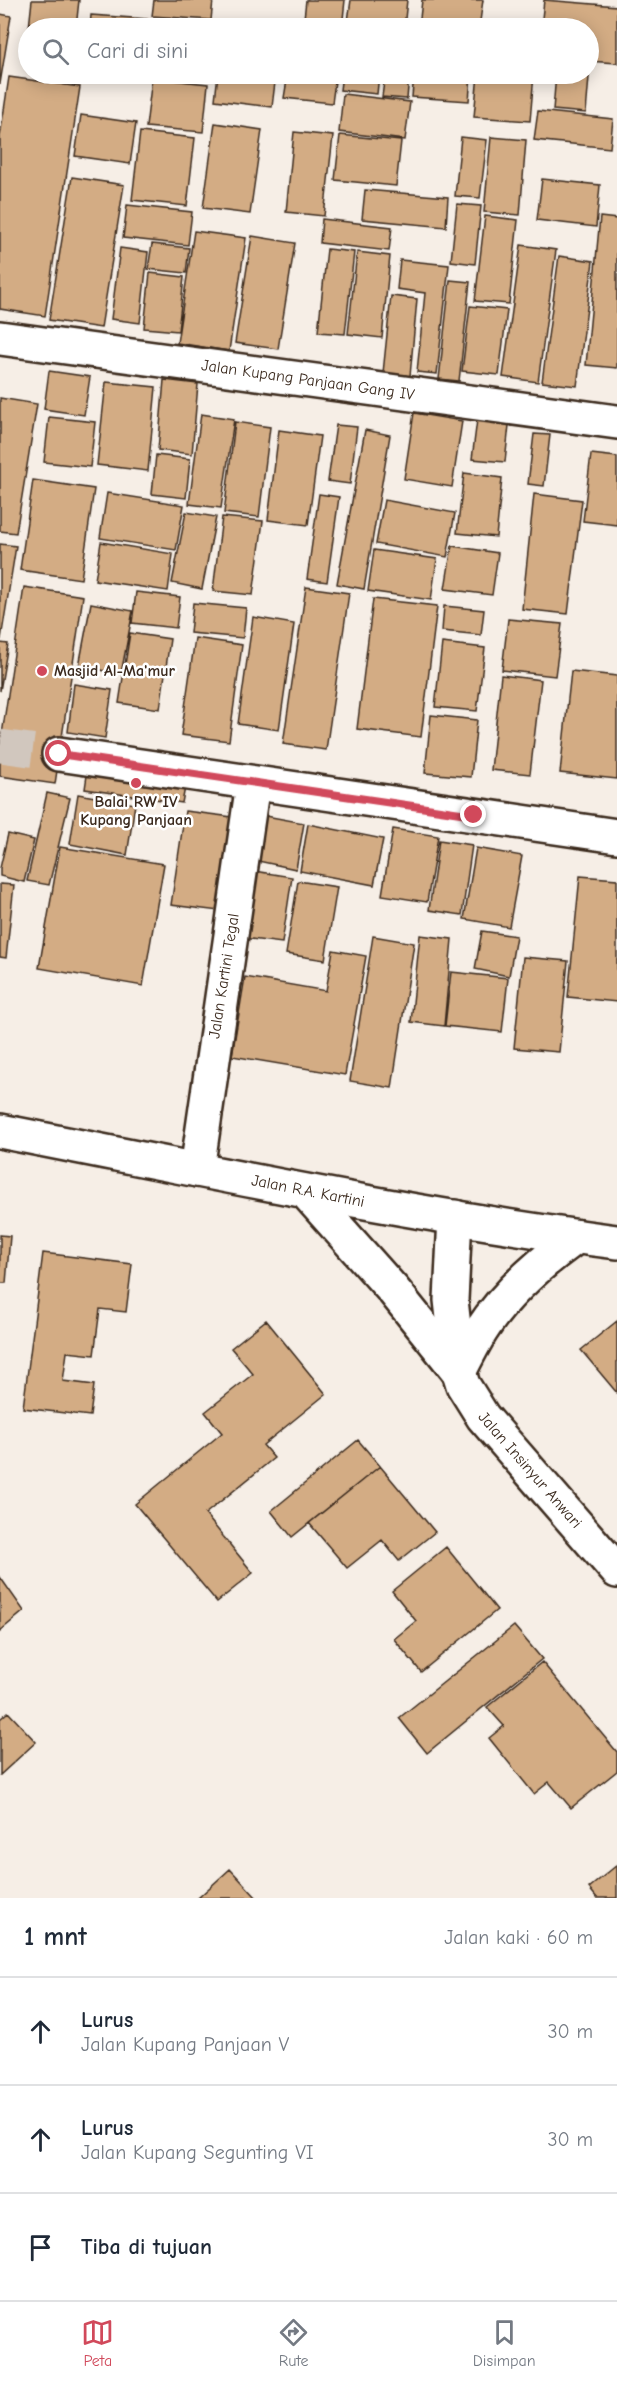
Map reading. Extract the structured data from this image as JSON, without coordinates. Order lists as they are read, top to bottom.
{
  "streets": {
    "street": [
      "Jalan Kupang Panjaan Gang IV",
      "Jalan Kartini Tegal",
      "Jalan R.A. Kartini",
      "Jalan Insinyur Anwari"
    ]
  },
  "crossings": [
    ["Jalan Kartini Tegal", "Jalan R.A. Kartini"],
    ["Jalan R.A. Kartini", "Jalan Insinyur Anwari"]
  ],
  "places": ["Masjid Al-Ma'mur", "Balai RW IV Kupang Panjaan"],
  "page": {
    "search": "Cari di sini",
    "heading": ["1 mnt", "Jalan kaki · 60 m"],
    "list": [
      ["Lurus", "Jalan Kupang Panjaan V", "30 m"],
      ["Lurus", "Jalan Kupang Segunting VI", "30 m"],
      "Tiba di tujuan"
    ],
    "nav": ["Peta", "Rute", "Disimpan"]
  }
}
